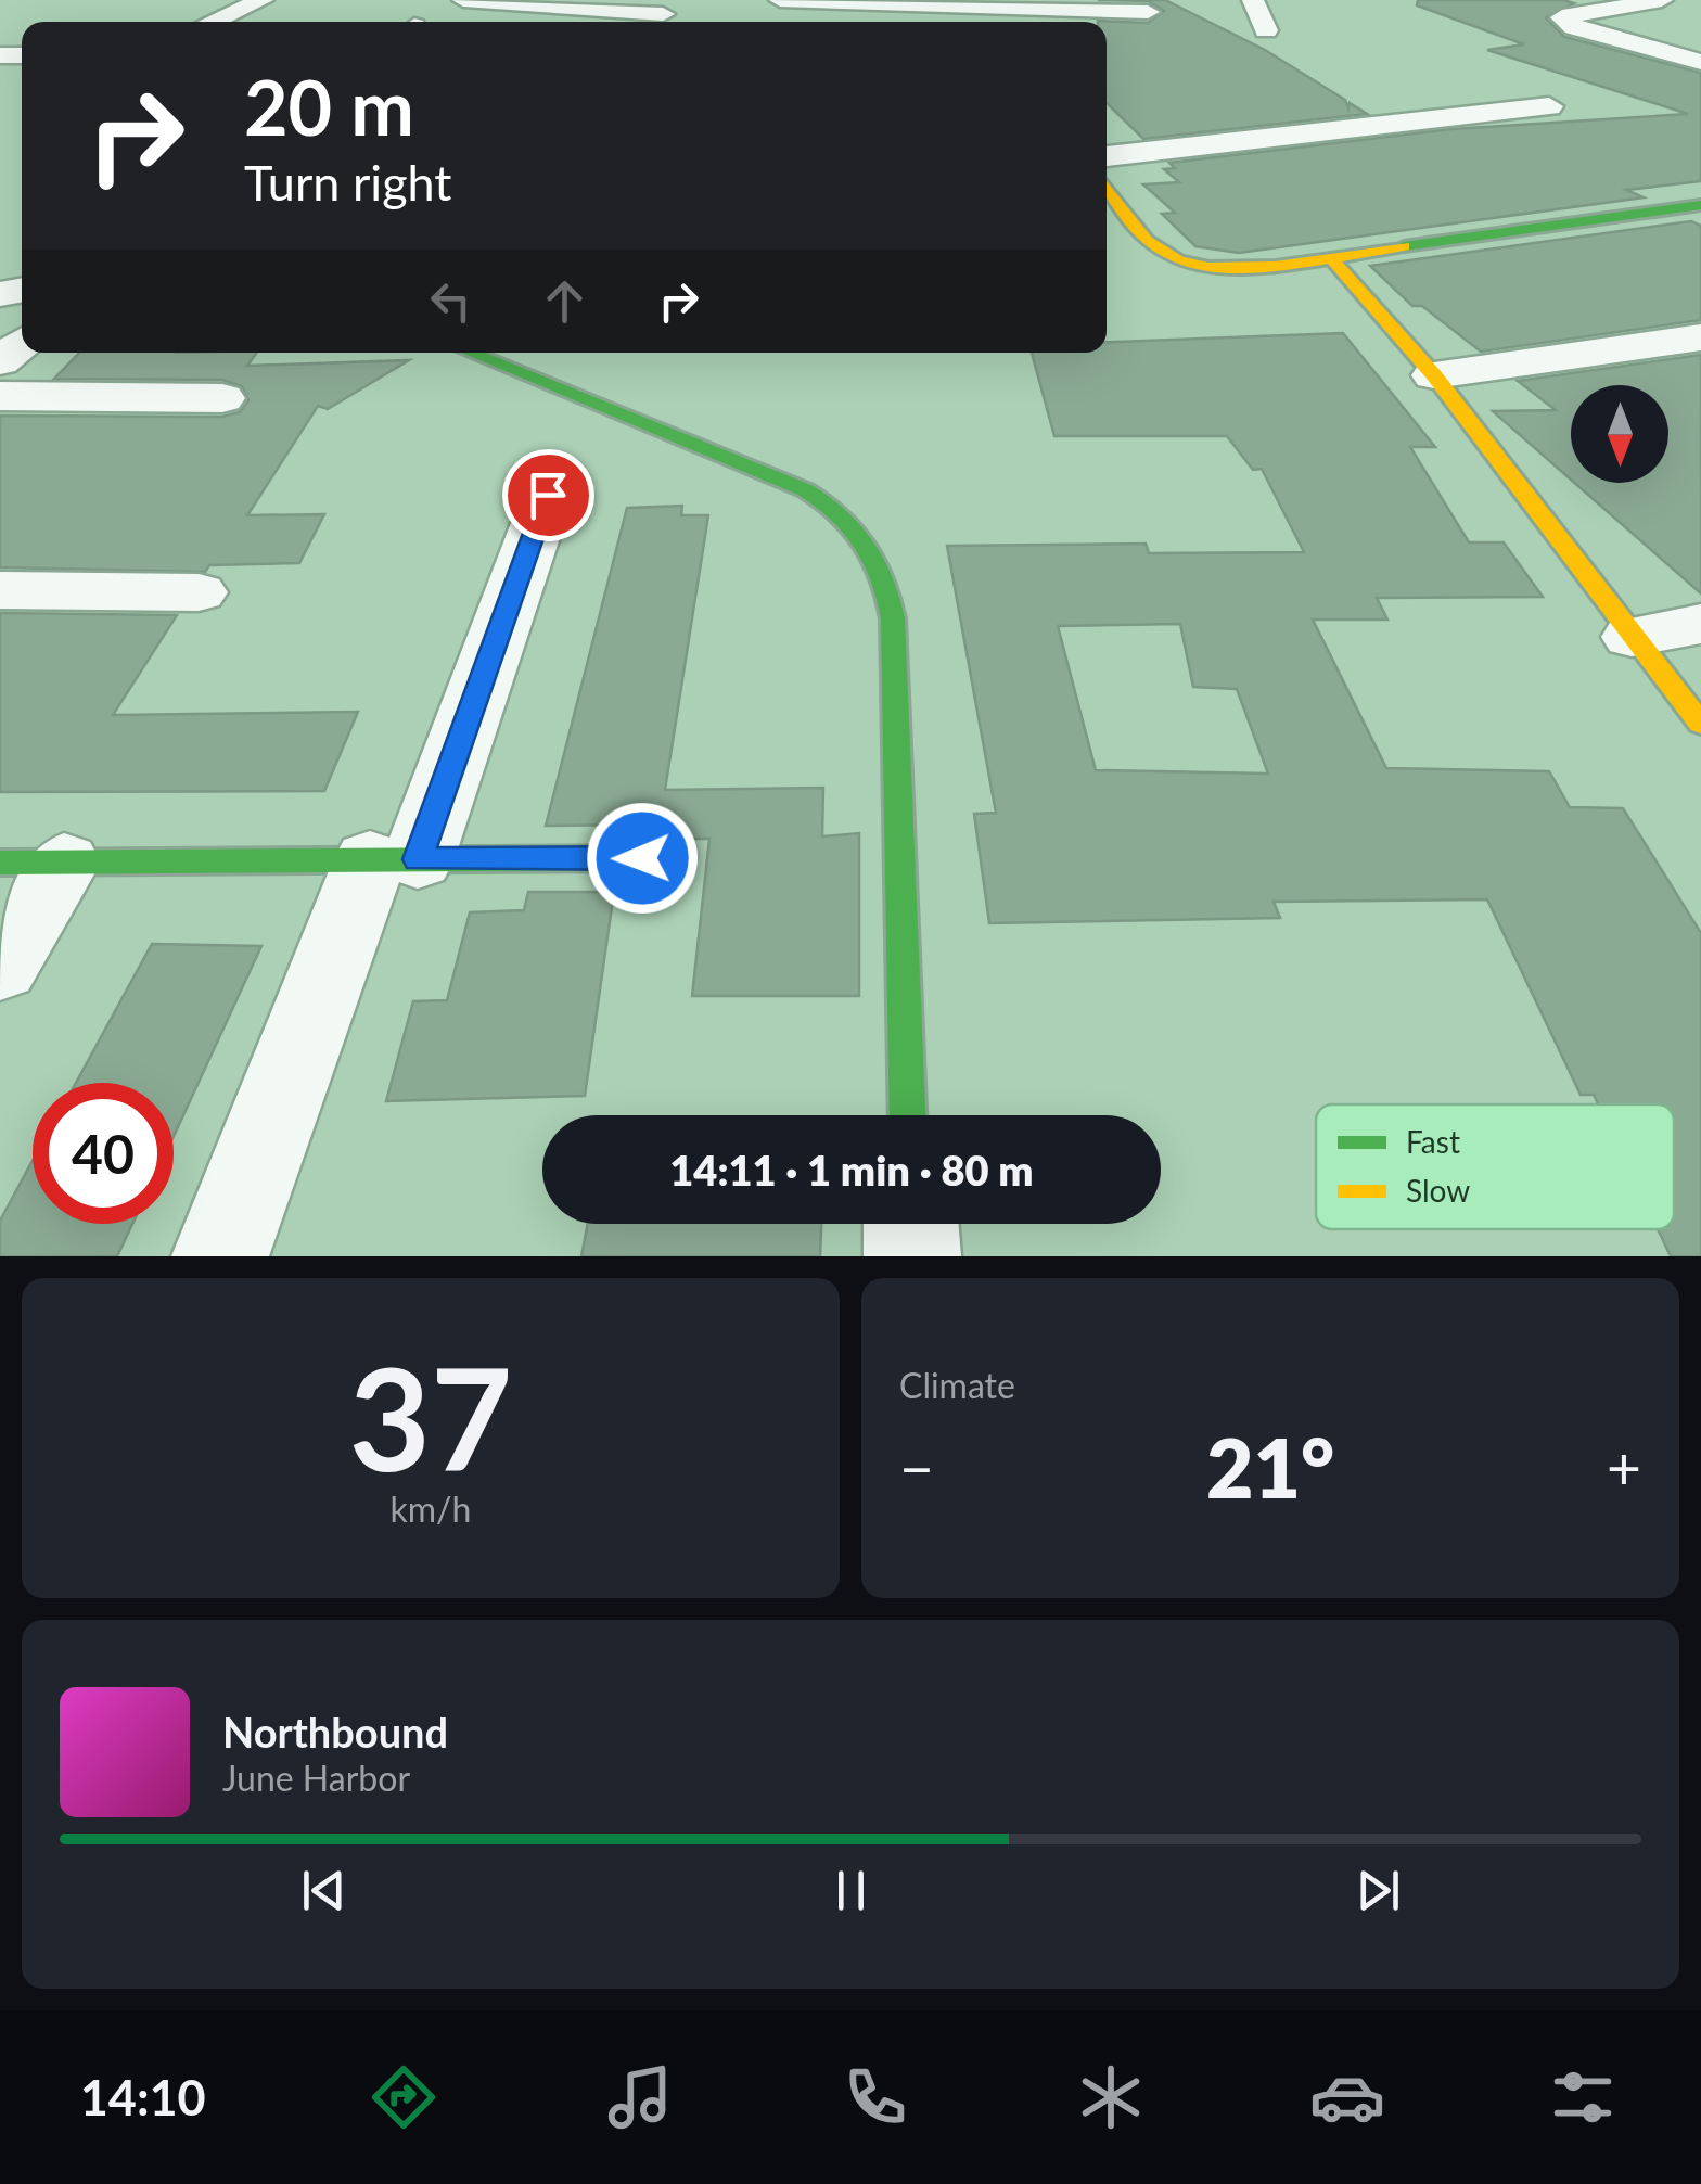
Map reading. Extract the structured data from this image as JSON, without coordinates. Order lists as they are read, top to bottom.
{
  "legend": ["Fast", "Slow"],
  "north": "bottom",
  "page": {
    "turn": ["20 m", "Turn right"],
    "limit": "40",
    "trip": "14:11 · 1 min · 80 m",
    "tile": [
      ["37", "km/h"],
      "Climate"
    ],
    "heat": ["−", "21°", "+"],
    "song": ["Northbound", "June Harbor"],
    "tabs": "14:10"
  }
}
